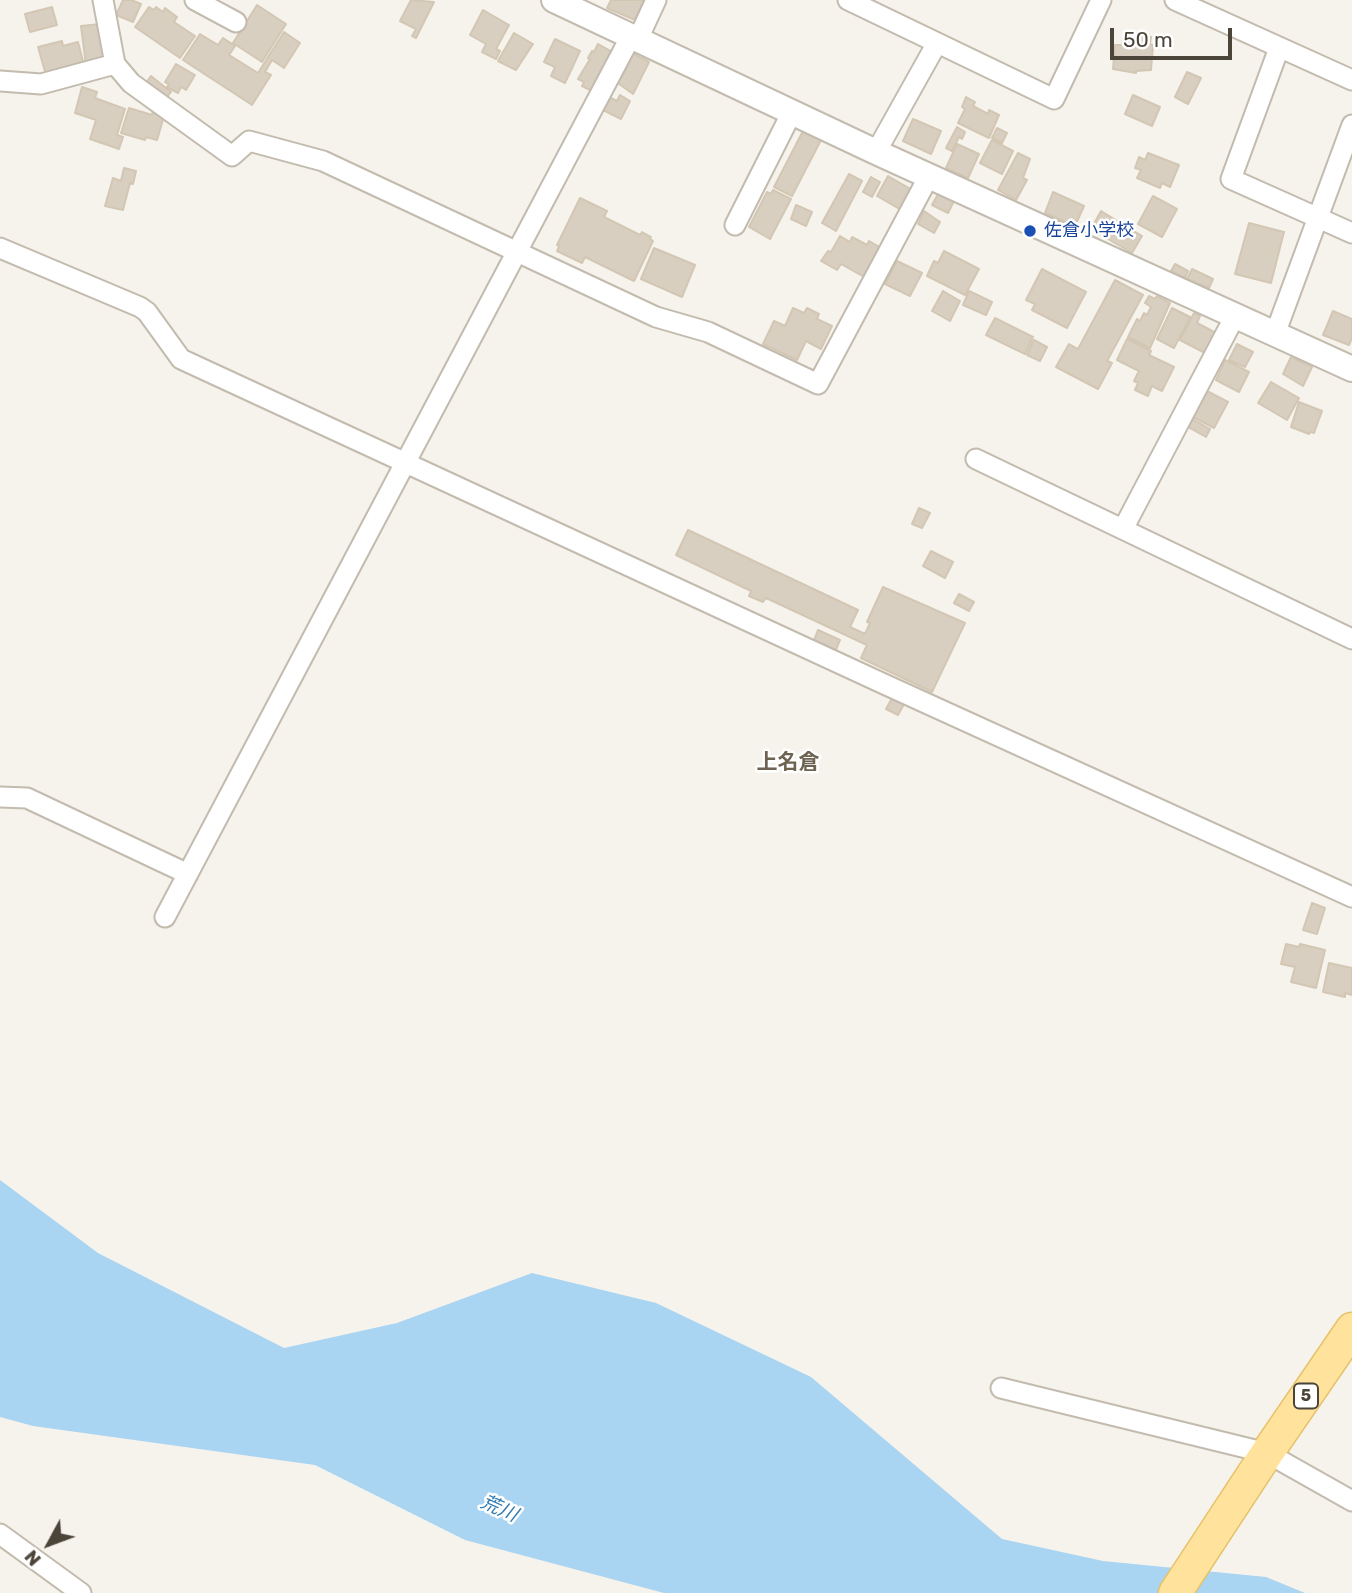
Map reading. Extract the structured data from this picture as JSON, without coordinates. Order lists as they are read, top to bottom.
{
  "streets": {
    "main road": ["5"]
  },
  "districts": ["上名倉"],
  "water": ["荒川"],
  "places": ["佐倉小学校"],
  "scale_bar": "50 m",
  "north": "bottom left"
}
